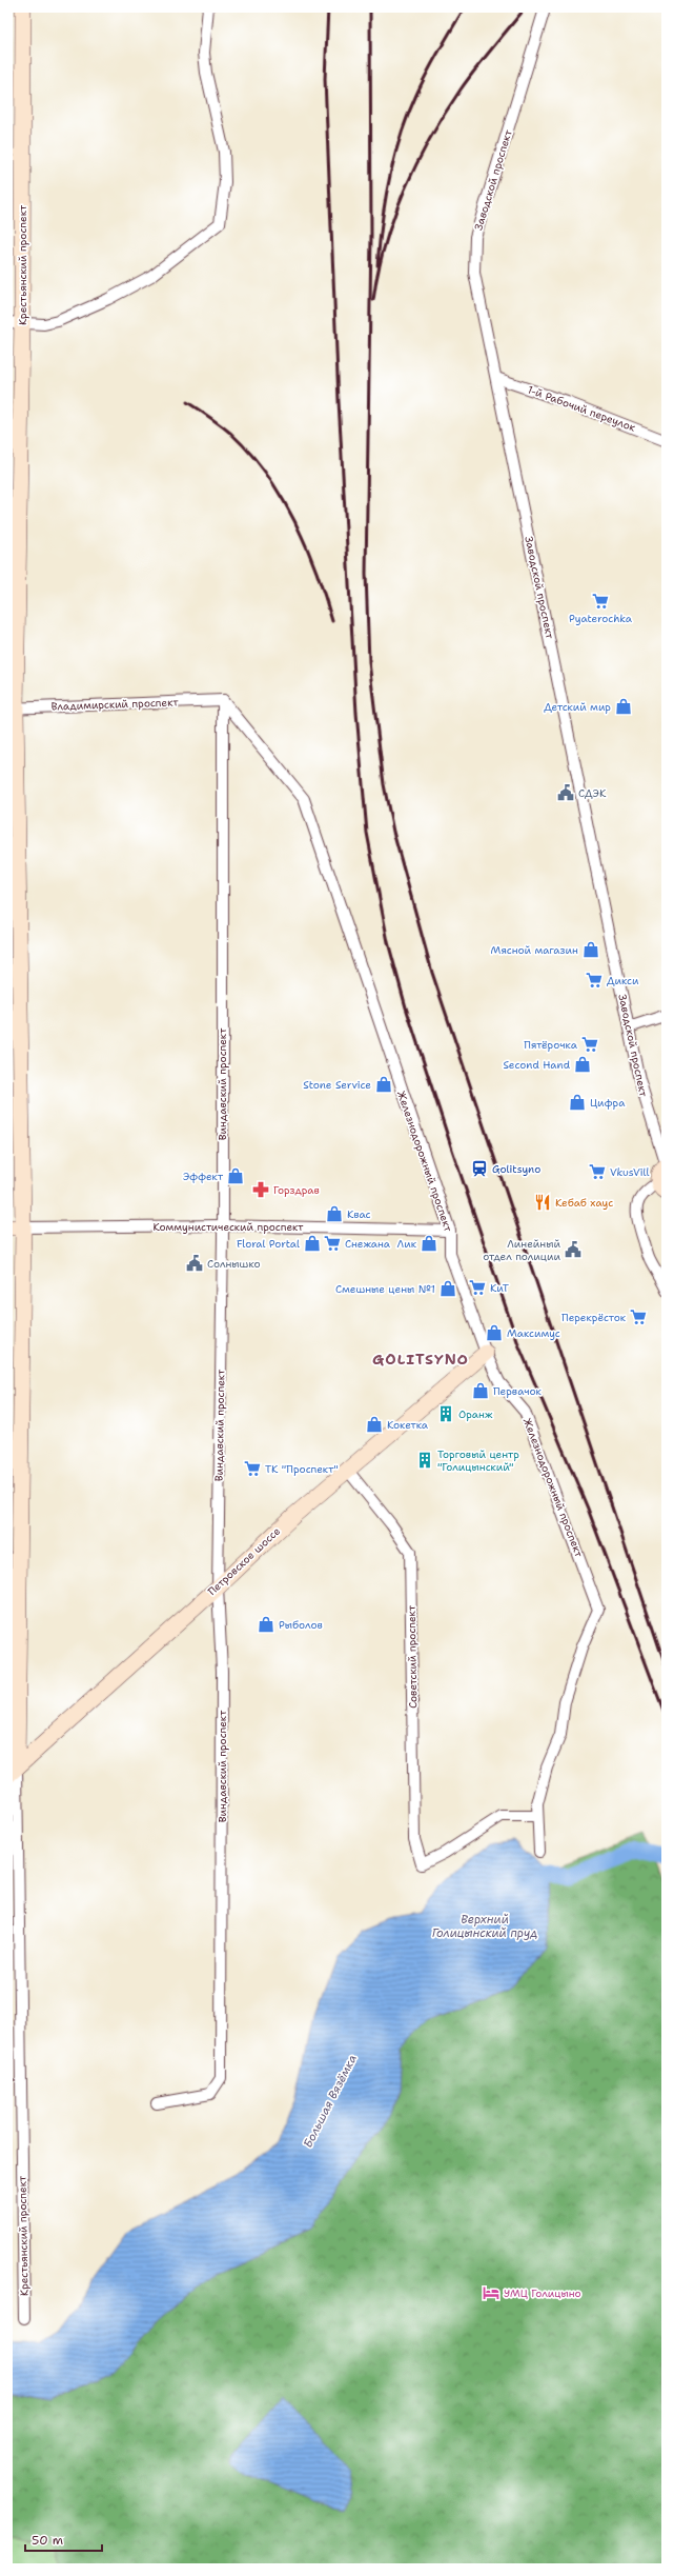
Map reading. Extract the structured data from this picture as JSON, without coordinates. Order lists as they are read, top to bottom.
{
  "streets": {
    "street": [
      "Заводской проспект",
      "Крестьянский проспект",
      "1-й Рабочий переулок",
      "Владимирский проспект",
      "Виндавский проспект",
      "Железнодорожный проспект",
      "Коммунистический проспект",
      "Петровское шоссе",
      "Советский проспект"
    ]
  },
  "crossings": [
    ["Заводской проспект", "1-й Рабочий переулок"],
    ["Крестьянский проспект", "Владимирский проспект"],
    ["Крестьянский проспект", "Коммунистический проспект"],
    ["Крестьянский проспект", "Петровское шоссе"],
    ["Владимирский проспект", "Виндавский проспект"],
    ["Владимирский проспект", "Железнодорожный проспект"],
    ["Виндавский проспект", "Железнодорожный проспект"],
    ["Виндавский проспект", "Коммунистический проспект"],
    ["Виндавский проспект", "Петровское шоссе"],
    ["Железнодорожный проспект", "Коммунистический проспект"],
    ["Железнодорожный проспект", "Петровское шоссе"],
    ["Железнодорожный проспект", "Советский проспект"],
    ["Петровское шоссе", "Советский проспект"]
  ],
  "districts": ["GOLITSYNO"],
  "water": ["Верхний Голицынский пруд", "Большая Вязёмка"],
  "places": {
    "supermarket": [
      "Pyaterochka",
      "Дикси",
      "Пятёрочка",
      "VkusVill",
      "Снежана",
      "КиТ",
      "Перекрёсток",
      "ТК \"Проспект\""
    ],
    "shop": [
      "Детский мир",
      "Мясной магазин",
      "Second Hand",
      "Stone Service",
      "Цифра",
      "Эффект",
      "Квас",
      "Floral Portal",
      "Лик",
      "Смешные цены №1",
      "Максимус",
      "Первачок",
      "Кокетка",
      "Рыболов"
    ],
    "public building": ["СДЭК", "Линейный отдел полиции", "Солнышко"],
    "station": ["Golitsyno"],
    "pharmacy": ["Горздрав"],
    "restaurant": ["Кебаб хаус"],
    "building": ["Оранж", "Торговый центр \"Голицынский\""],
    "hotel": ["УМЦ Голицыно"]
  },
  "scale_bar": "50 m"
}
